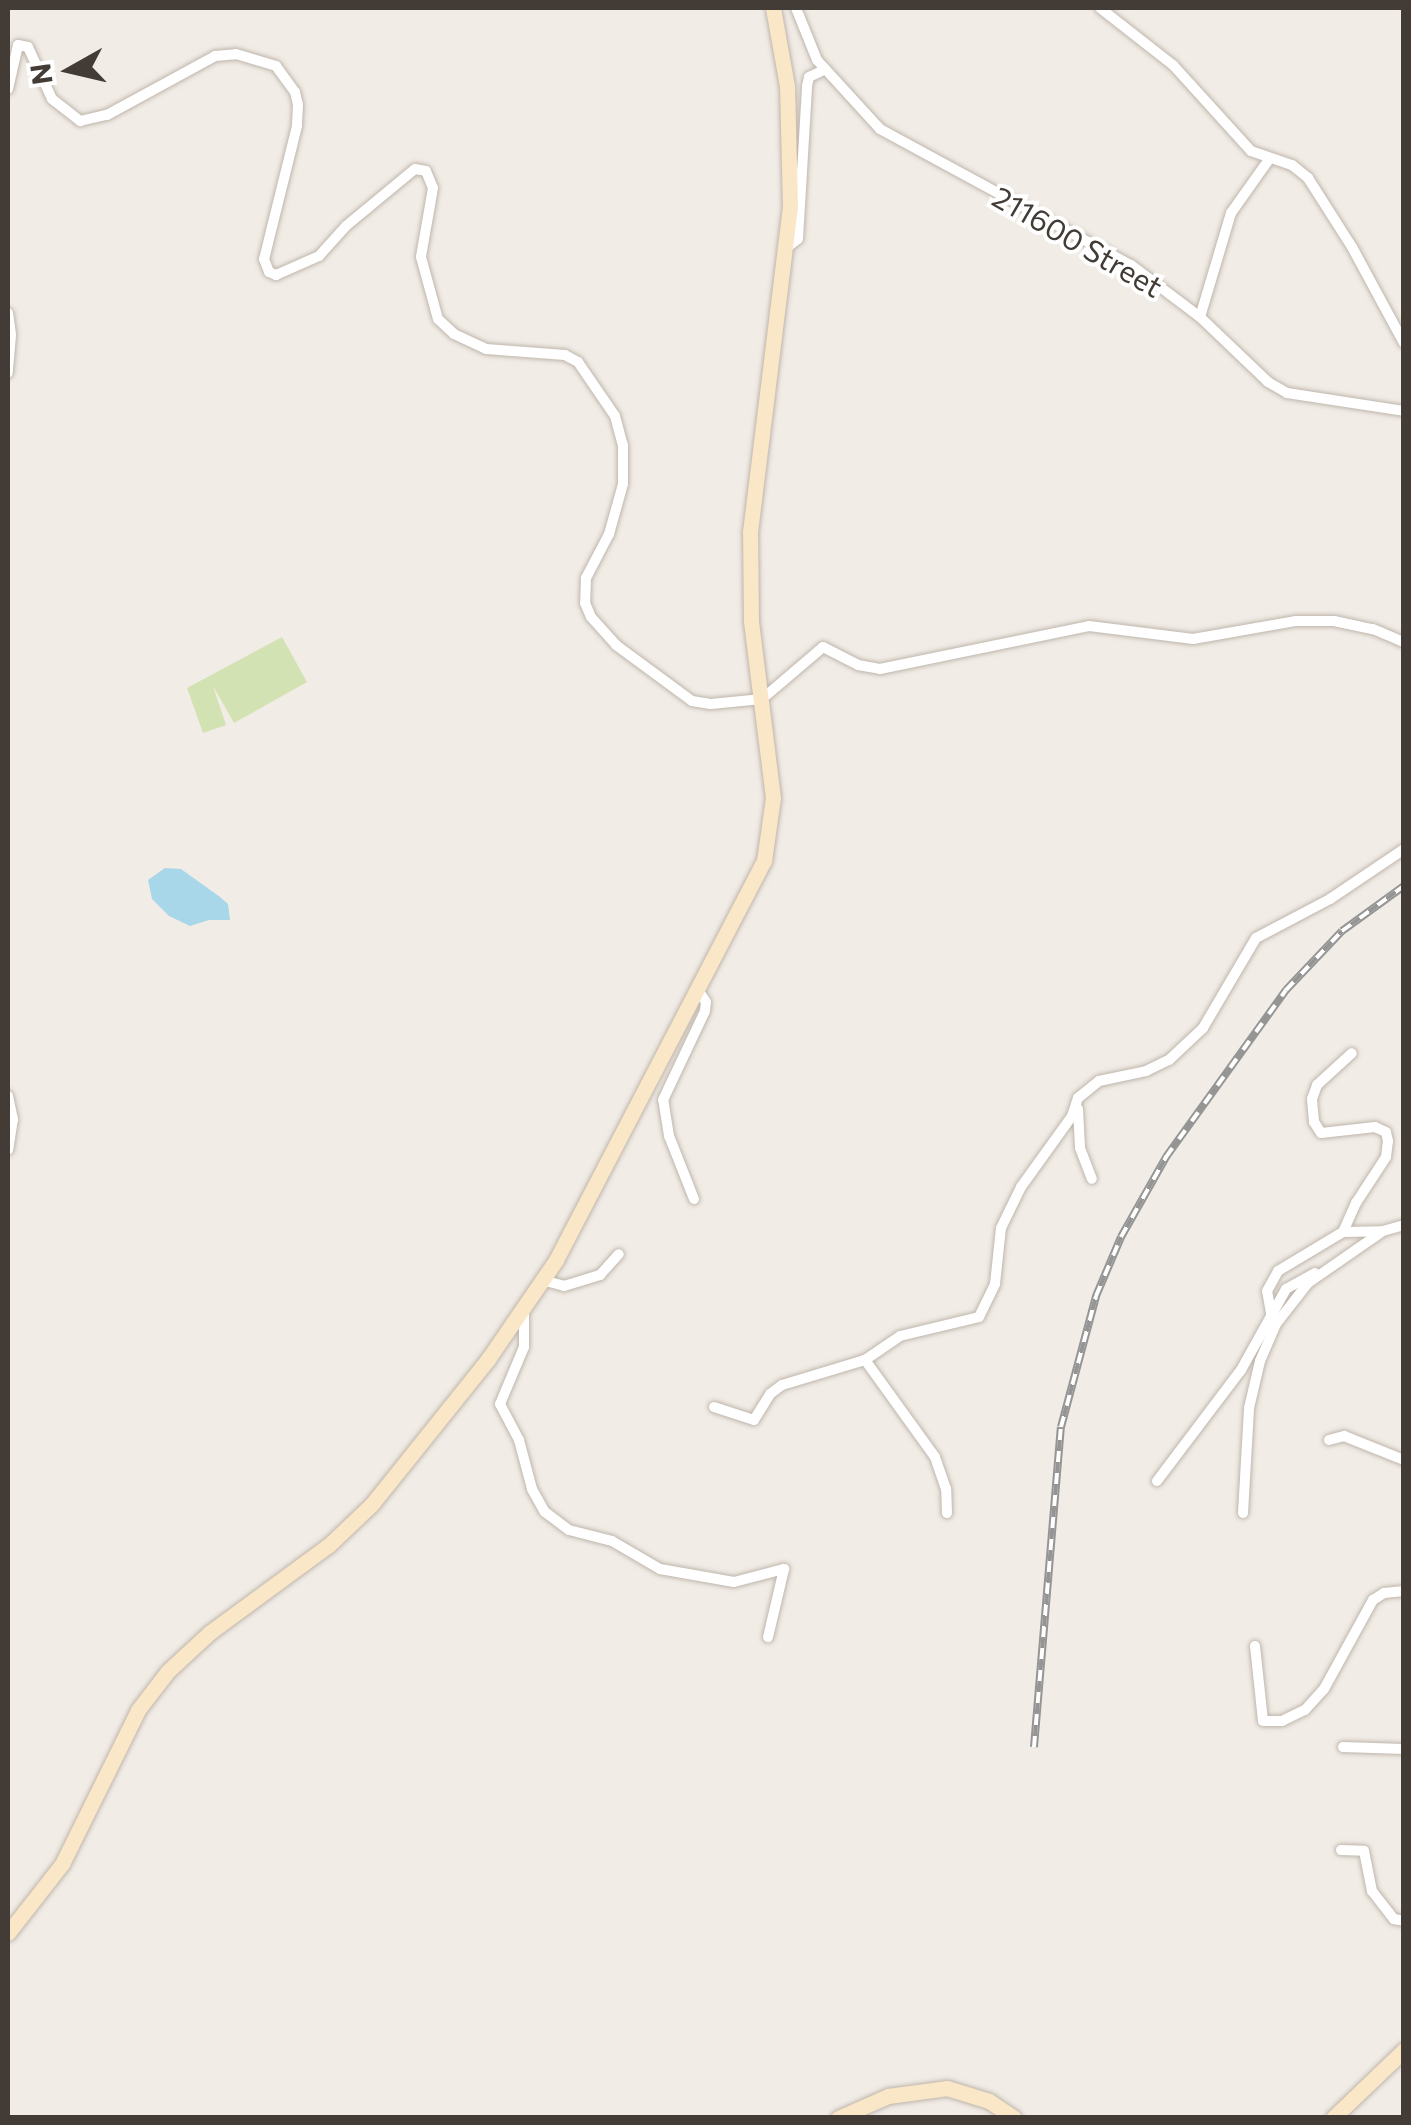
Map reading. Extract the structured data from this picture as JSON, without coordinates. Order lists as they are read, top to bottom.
{
  "streets": {
    "street": ["211600 Street"]
  },
  "north": "left"
}
